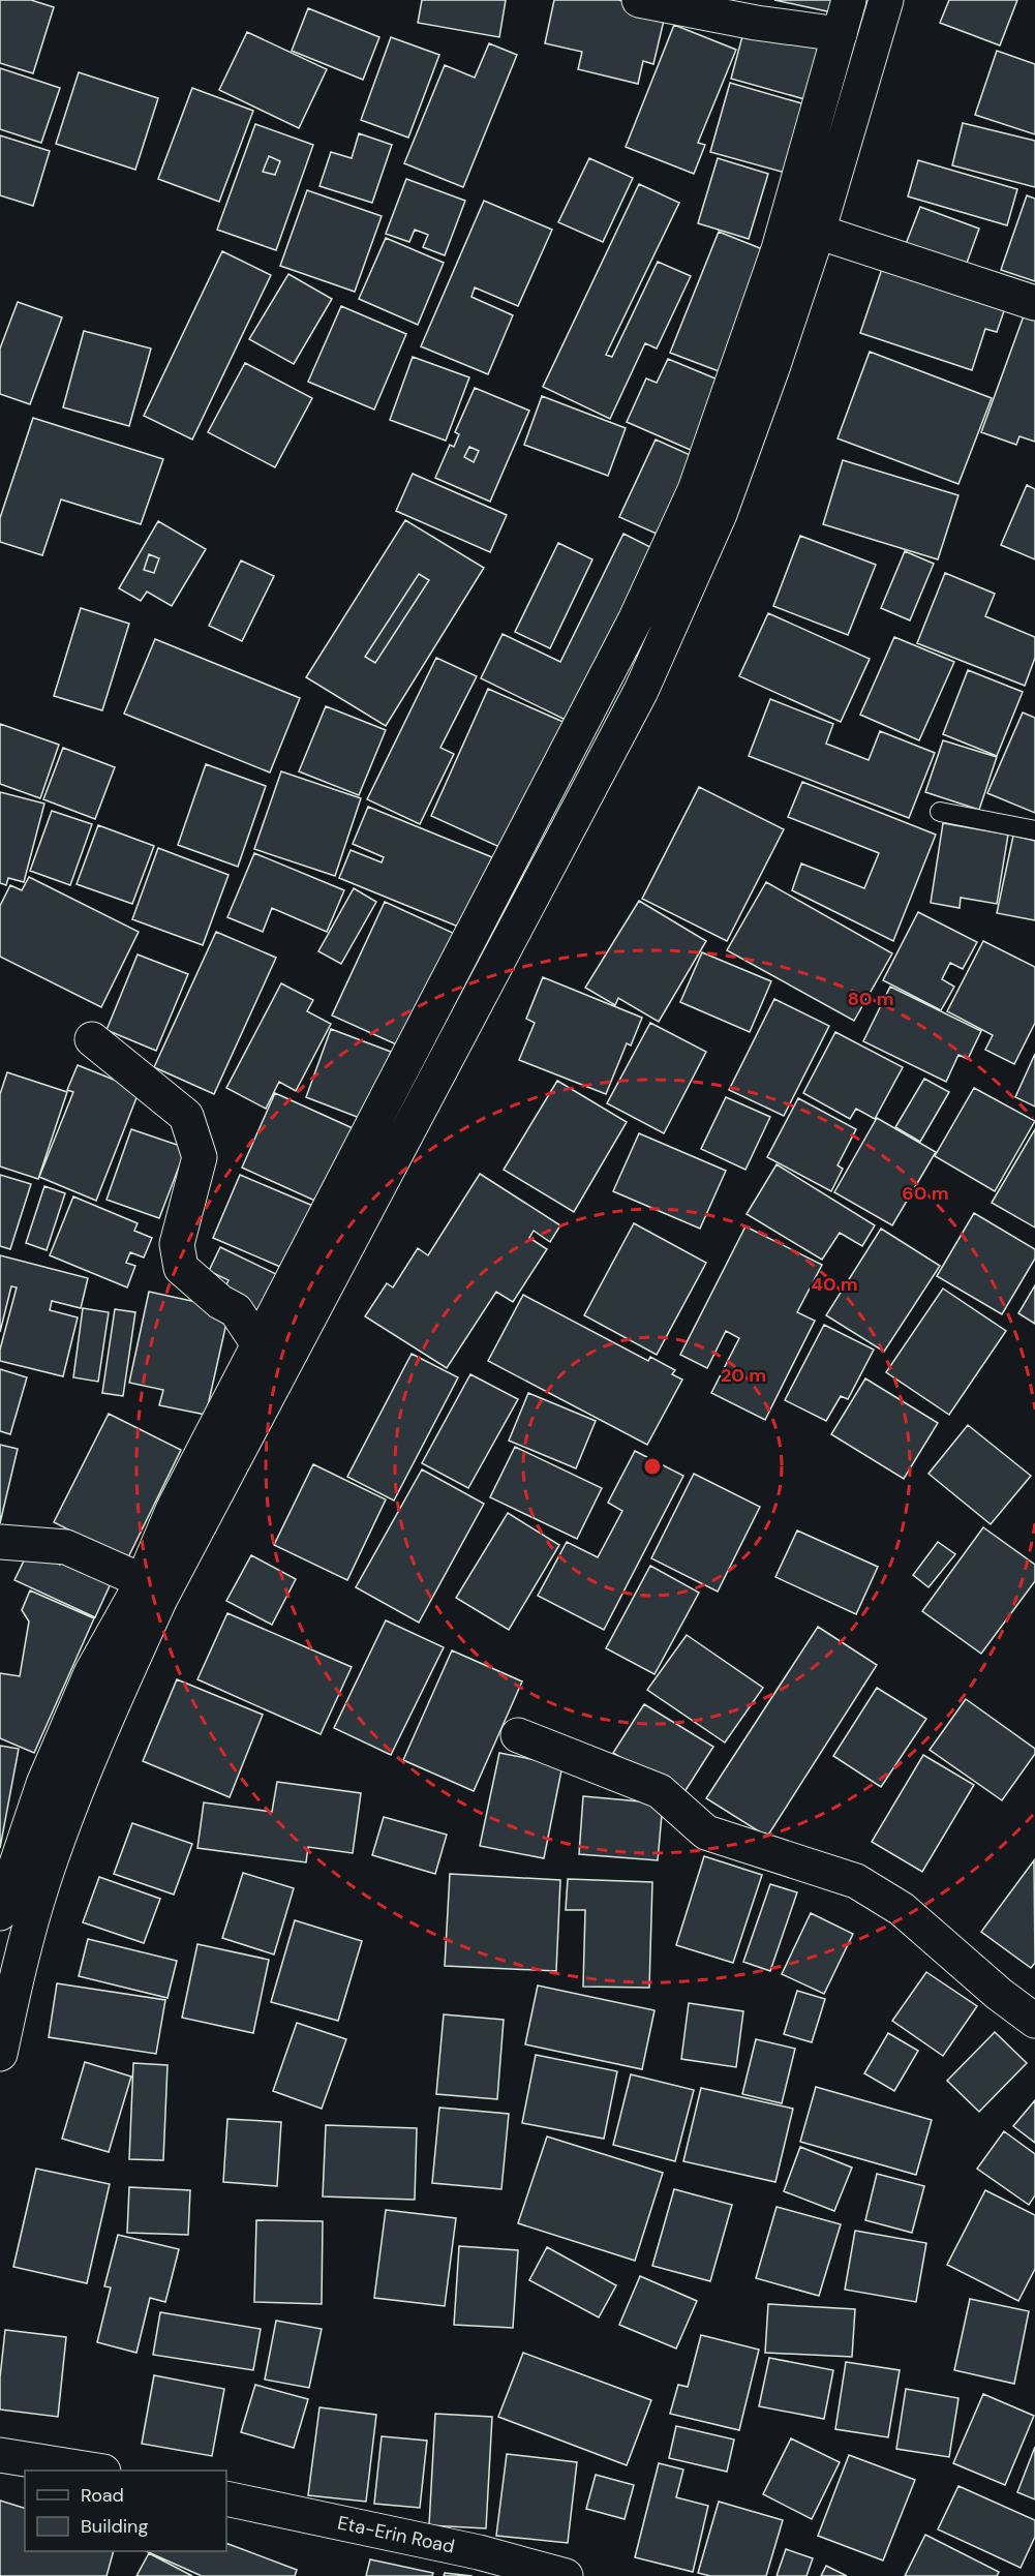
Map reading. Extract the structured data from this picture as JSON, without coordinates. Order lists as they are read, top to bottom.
{
  "streets": {
    "main road": ["Eta-Erin Road"]
  },
  "legend": ["Road", "Building"],
  "rings": [
    "80 m",
    "60 m",
    "40 m",
    "20 m"
  ]
}
